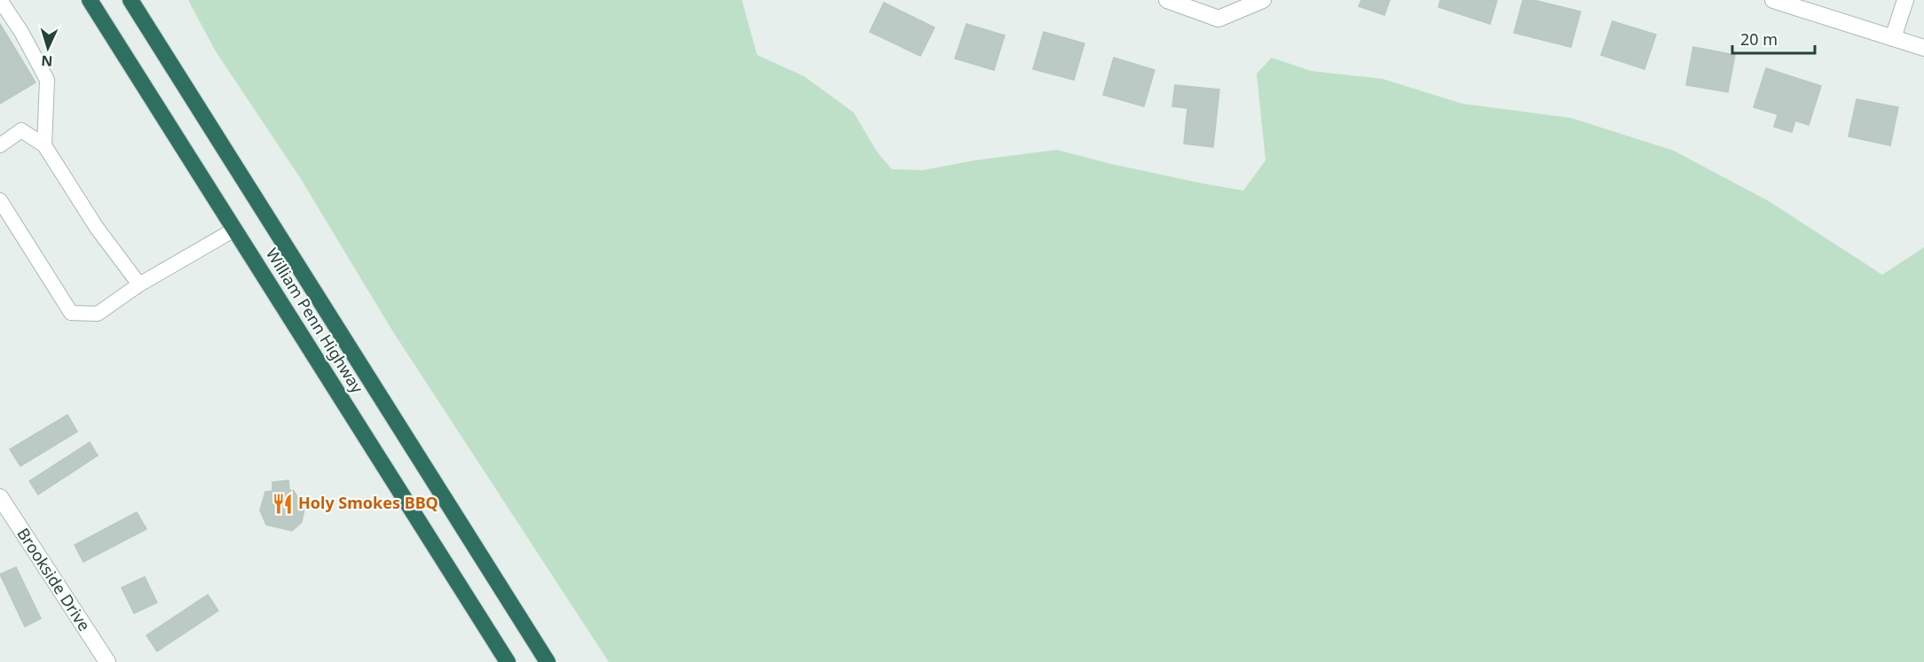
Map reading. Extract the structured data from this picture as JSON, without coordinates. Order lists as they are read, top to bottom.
{
  "streets": {
    "highway": ["William Penn Highway"],
    "street": ["Brookside Drive"]
  },
  "places": {
    "restaurant": ["Holy Smokes BBQ"]
  },
  "scale_bar": "20 m",
  "north": "bottom"
}
